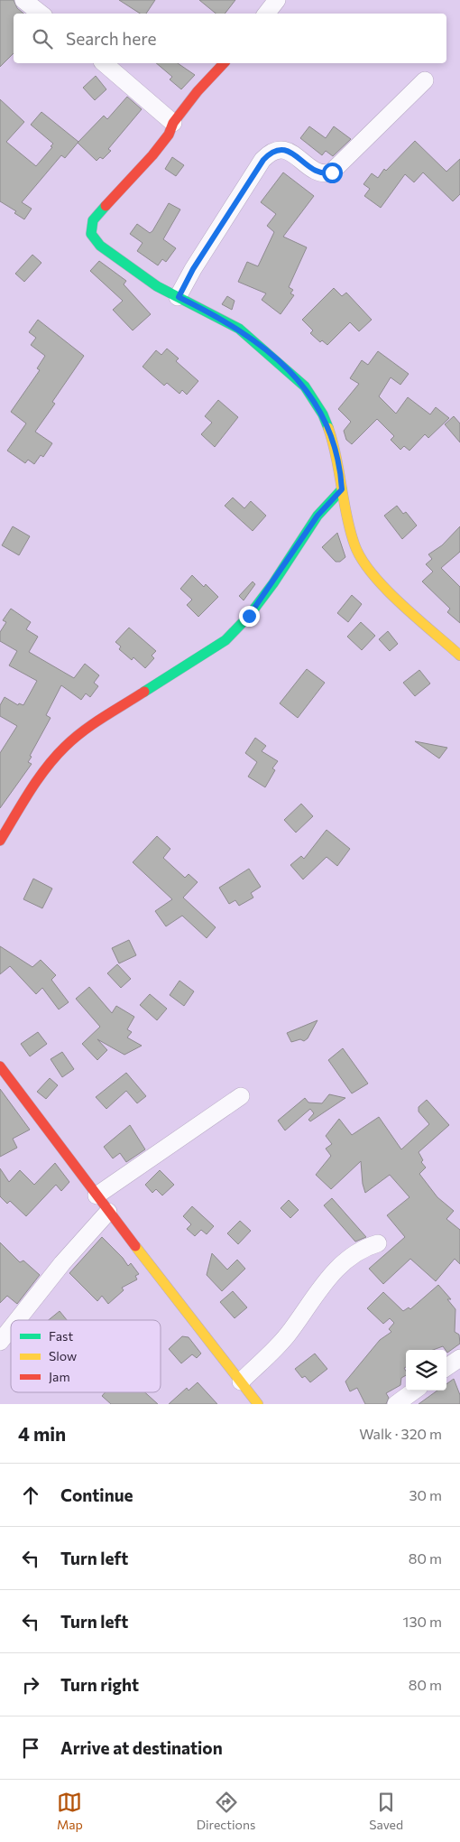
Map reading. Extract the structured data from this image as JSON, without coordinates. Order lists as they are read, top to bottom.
{
  "legend": ["Fast", "Slow", "Jam"],
  "page": {
    "search": "Search here",
    "heading": ["4 min", "Walk · 320 m"],
    "list": [
      ["Continue", "30 m"],
      ["Turn left", "80 m"],
      ["Turn left", "130 m"],
      ["Turn right", "80 m"],
      "Arrive at destination"
    ],
    "nav": ["Map", "Directions", "Saved"]
  }
}
